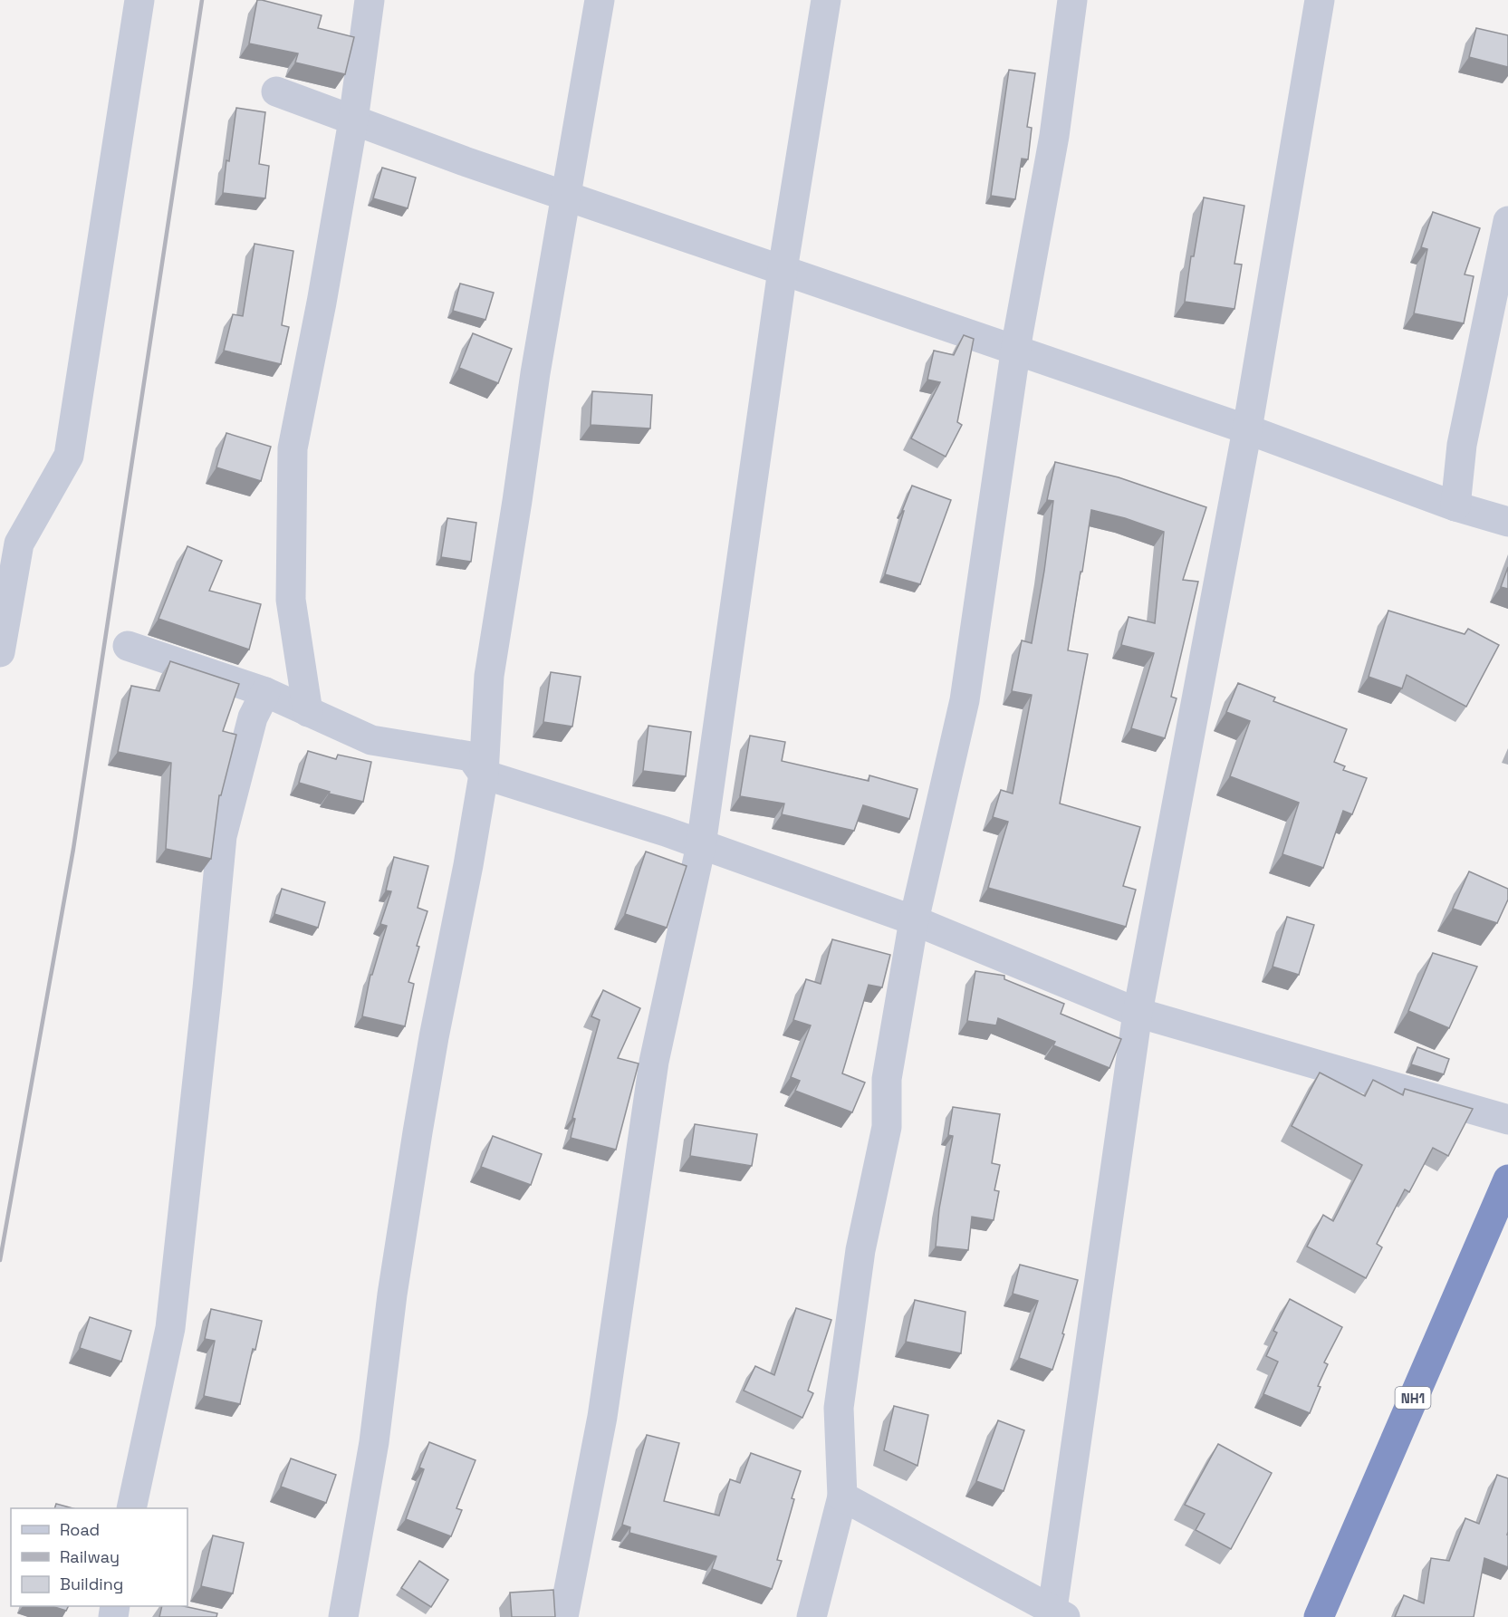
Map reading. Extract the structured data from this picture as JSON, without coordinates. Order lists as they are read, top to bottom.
{
  "streets": {
    "highway": ["NH1"]
  },
  "legend": ["Road", "Railway", "Building"]
}
